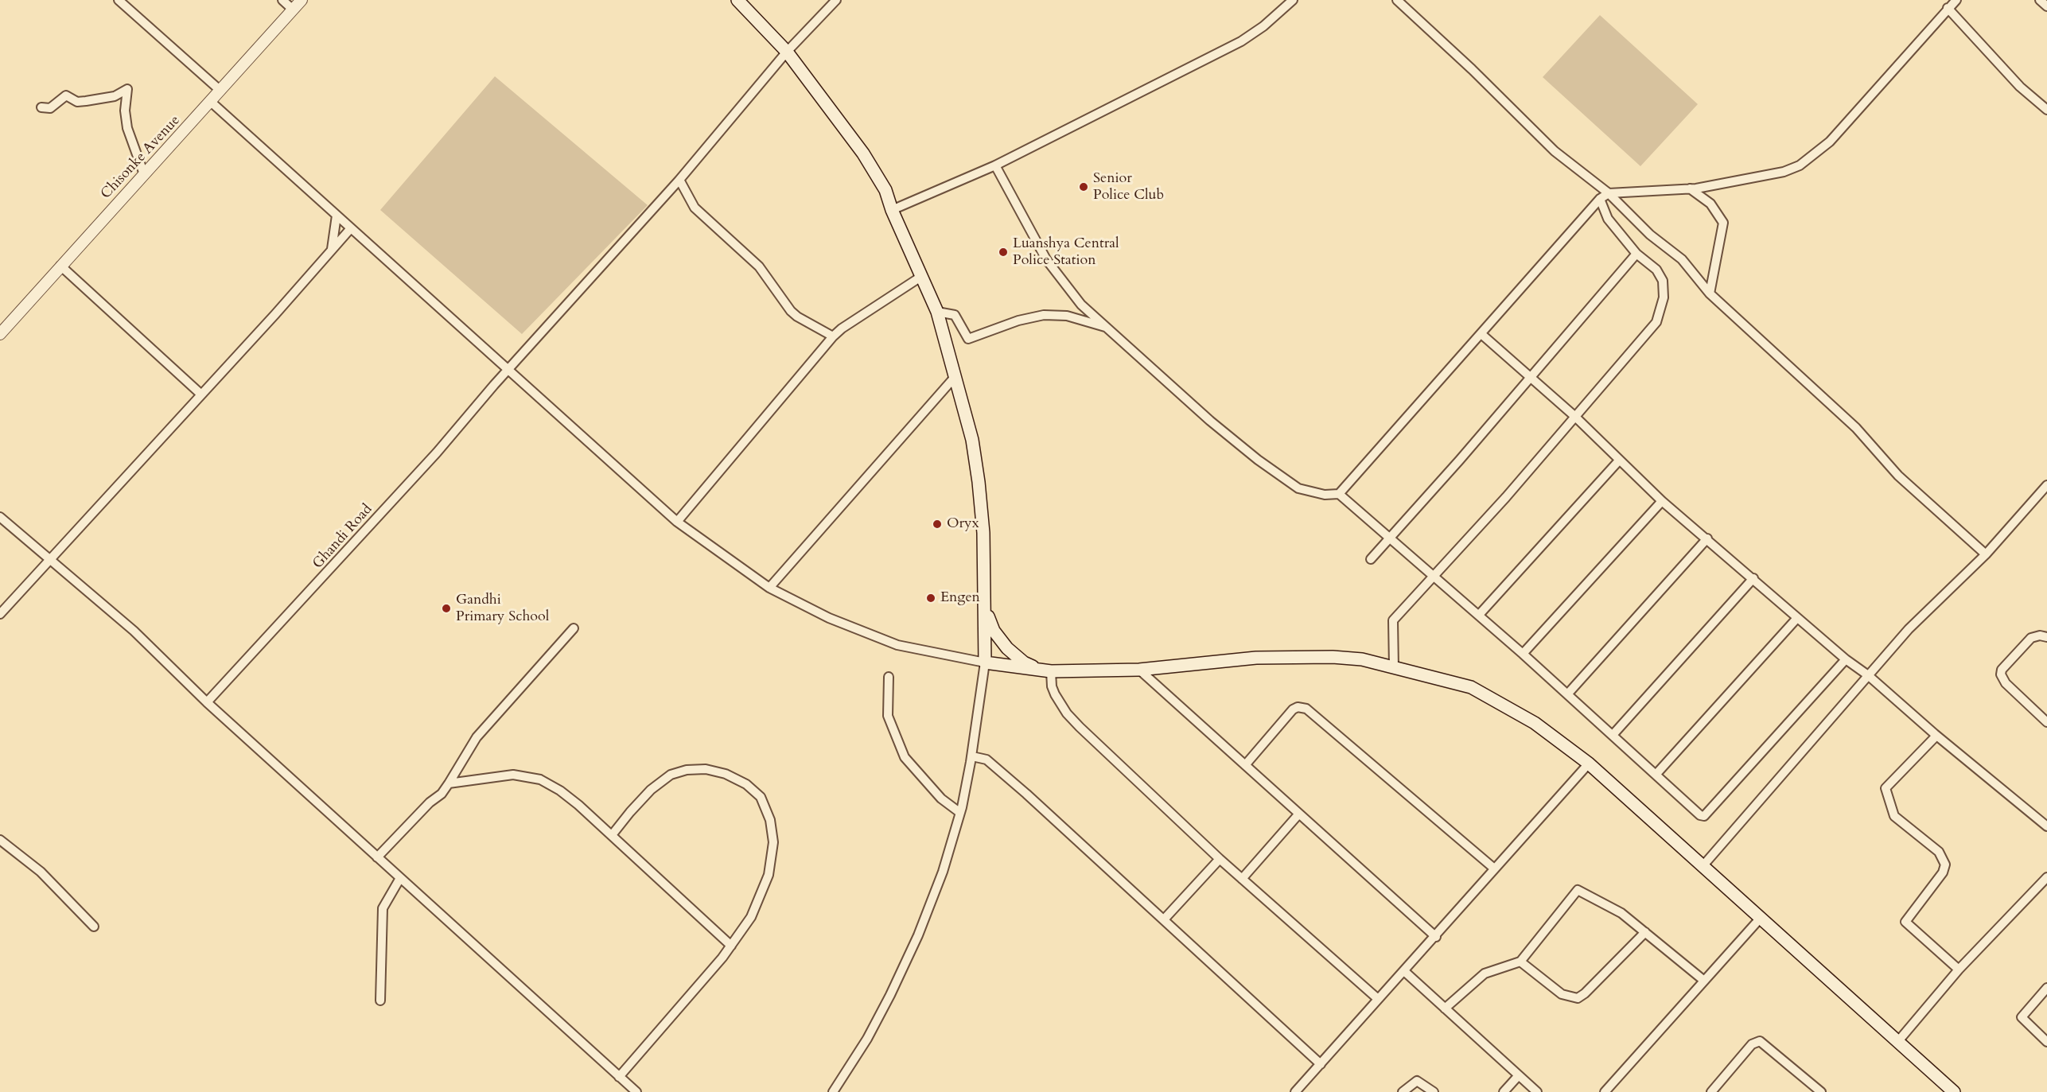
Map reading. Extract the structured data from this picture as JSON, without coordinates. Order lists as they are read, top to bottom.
{
  "streets": {
    "street": ["Chisonke Avenue", "Ghandi Road"]
  },
  "places": [
    "Senior Police Club",
    "Luanshya Central Police Station",
    "Oryx",
    "Engen",
    "Gandhi Primary School"
  ]
}
